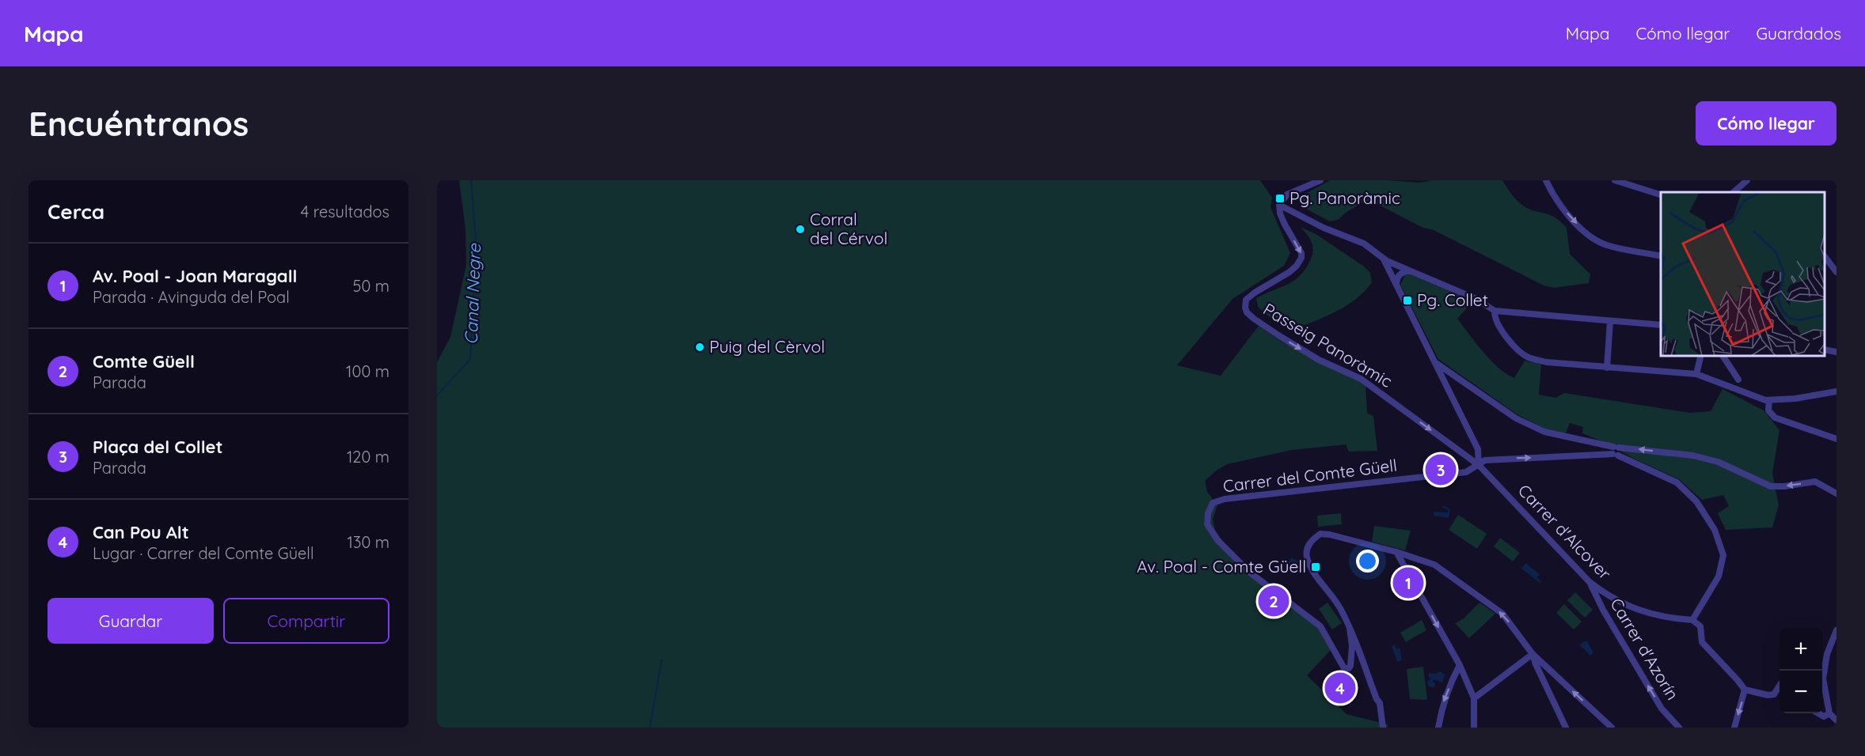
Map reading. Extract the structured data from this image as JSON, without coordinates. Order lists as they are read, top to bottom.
{
  "streets": {
    "street": [
      "Passeig Panoràmic",
      "Carrer del Comte Güell",
      "Carrer d'Alcover",
      "Carrer d'Azorín"
    ]
  },
  "crossings": [
    ["Passeig Panoràmic", "Carrer del Comte Güell"],
    ["Passeig Panoràmic", "Carrer d'Alcover"],
    ["Carrer del Comte Güell", "Carrer d'Alcover"],
    ["Carrer d'Alcover", "Carrer d'Azorín"]
  ],
  "one_way": ["Carrer d'Azorín"],
  "water": ["Canal Negre"],
  "places": {
    "transit": ["Pg. Panoràmic", "Pg. Collet", "Av. Poal - Comte Güell"],
    "other": ["Corral del Cérvol", "Puig del Cèrvol"]
  },
  "page": {
    "header": "Mapa",
    "nav": ["Mapa", "Cómo llegar", "Guardados"],
    "buttons": [
      "Cómo llegar",
      ["Guardar", "Compartir"]
    ],
    "title": "Encuéntranos",
    "heading": ["Cerca", "4 resultados"],
    "list": [
      {
        "mark": "1",
        "name": "Av. Poal - Joan Maragall",
        "note": "Parada · Avinguda del Poal",
        "value": "50 m"
      },
      {
        "mark": "2",
        "name": "Comte Güell",
        "note": "Parada",
        "value": "100 m"
      },
      {
        "mark": "3",
        "name": "Plaça del Collet",
        "note": "Parada",
        "value": "120 m"
      },
      {
        "mark": "4",
        "name": "Can Pou Alt",
        "note": "Lugar · Carrer del Comte Güell",
        "value": "130 m"
      }
    ],
    "pins": [
      "3",
      "1",
      "2",
      "4"
    ],
    "map_buttons": ["+", "−"]
  }
}
